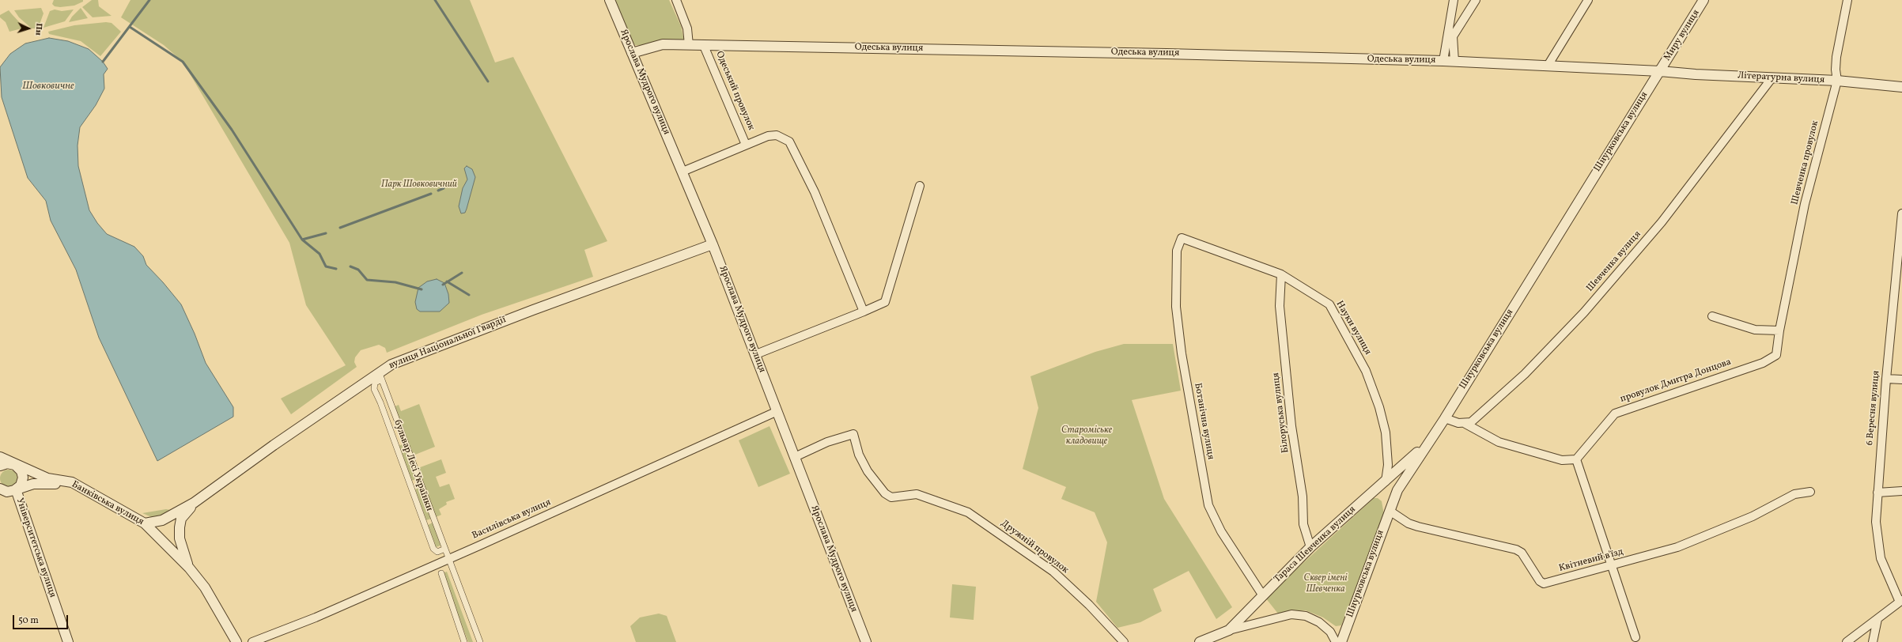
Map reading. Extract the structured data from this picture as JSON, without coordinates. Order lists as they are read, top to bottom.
{
  "streets": {
    "street": [
      "Миру вулиця",
      "Одеська вулиця",
      "Літературна вулиця",
      "Ярослава Мудрого вулиця",
      "Одеський провулок",
      "Шнурковська вулиця",
      "Шевченка провулок",
      "Шевченка вулиця",
      "Науки вулиця",
      "вулиця Національної Гвардії",
      "провулок Дмитра Донцова",
      "6 Вересня вулиця",
      "Білоруська вулиця",
      "Ботанічна вулиця",
      "бульвар Лесі Українки",
      "Банківська вулиця",
      "Василівська вулиця",
      "Тараса Шевченка вулиця",
      "Дружній провулок",
      "Університетська вулиця",
      "Квітневий в'їзд"
    ]
  },
  "crossings": [
    ["Миру вулиця", "Одеська вулиця"],
    ["Миру вулиця", "Літературна вулиця"],
    ["Миру вулиця", "Шнурковська вулиця"],
    ["Одеська вулиця", "Літературна вулиця"],
    ["Одеська вулиця", "Ярослава Мудрого вулиця"],
    ["Одеська вулиця", "Одеський провулок"],
    ["Одеська вулиця", "Шнурковська вулиця"],
    ["Літературна вулиця", "Шнурковська вулиця"],
    ["Літературна вулиця", "Шевченка провулок"],
    ["Літературна вулиця", "Шевченка вулиця"],
    ["Ярослава Мудрого вулиця", "вулиця Національної Гвардії"],
    ["Ярослава Мудрого вулиця", "Василівська вулиця"],
    ["Ярослава Мудрого вулиця", "Дружній провулок"],
    ["Шнурковська вулиця", "Тараса Шевченка вулиця"],
    ["Шнурковська вулиця", "Квітневий в'їзд"],
    ["Шевченка провулок", "провулок Дмитра Донцова"],
    ["Науки вулиця", "Білоруська вулиця"],
    ["Науки вулиця", "Ботанічна вулиця"],
    ["Науки вулиця", "Тараса Шевченка вулиця"],
    ["вулиця Національної Гвардії", "бульвар Лесі Українки"],
    ["Білоруська вулиця", "Тараса Шевченка вулиця"],
    ["Ботанічна вулиця", "Тараса Шевченка вулиця"],
    ["бульвар Лесі Українки", "Василівська вулиця"]
  ],
  "water": ["Шовковичне"],
  "parks": ["Парк Шовковичний", "Староміське кладовище", "Сквер імені Шевченка"],
  "scale_bar": "50 m",
  "north": "right"
}
